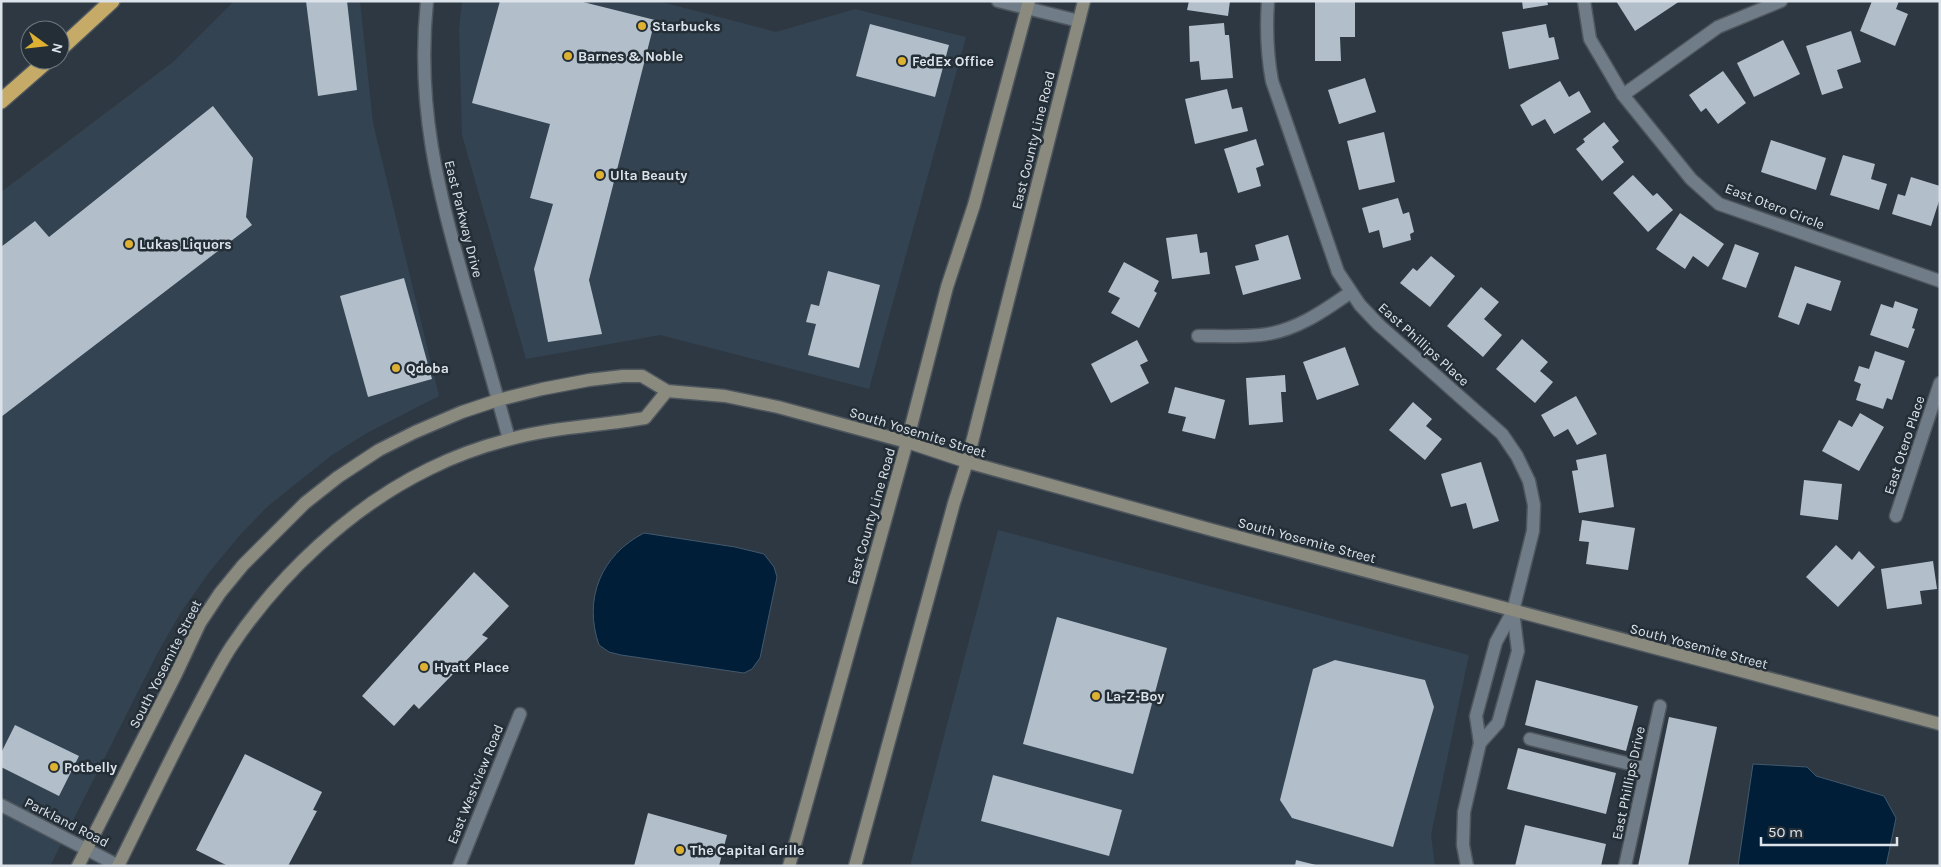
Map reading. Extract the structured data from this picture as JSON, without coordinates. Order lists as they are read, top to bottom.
{
  "streets": {
    "main road": ["East County Line Road", "South Yosemite Street"],
    "street": [
      "East Otero Circle",
      "East Parkway Drive",
      "East Phillips Place",
      "East Otero Place",
      "East Phillips Drive",
      "East Westview Road",
      "Parkland Road"
    ]
  },
  "crossings": [
    ["East County Line Road", "South Yosemite Street"],
    ["East Parkway Drive", "South Yosemite Street"],
    ["East Phillips Place", "South Yosemite Street"],
    ["South Yosemite Street", "Parkland Road"]
  ],
  "places": [
    "Starbucks",
    "Barnes & Noble",
    "FedEx Office",
    "Ulta Beauty",
    "Lukas Liquors",
    "Qdoba",
    "Hyatt Place",
    "La-Z-Boy",
    "Potbelly",
    "The Capital Grille"
  ],
  "scale_bar": "50 m",
  "north": "right"
}
